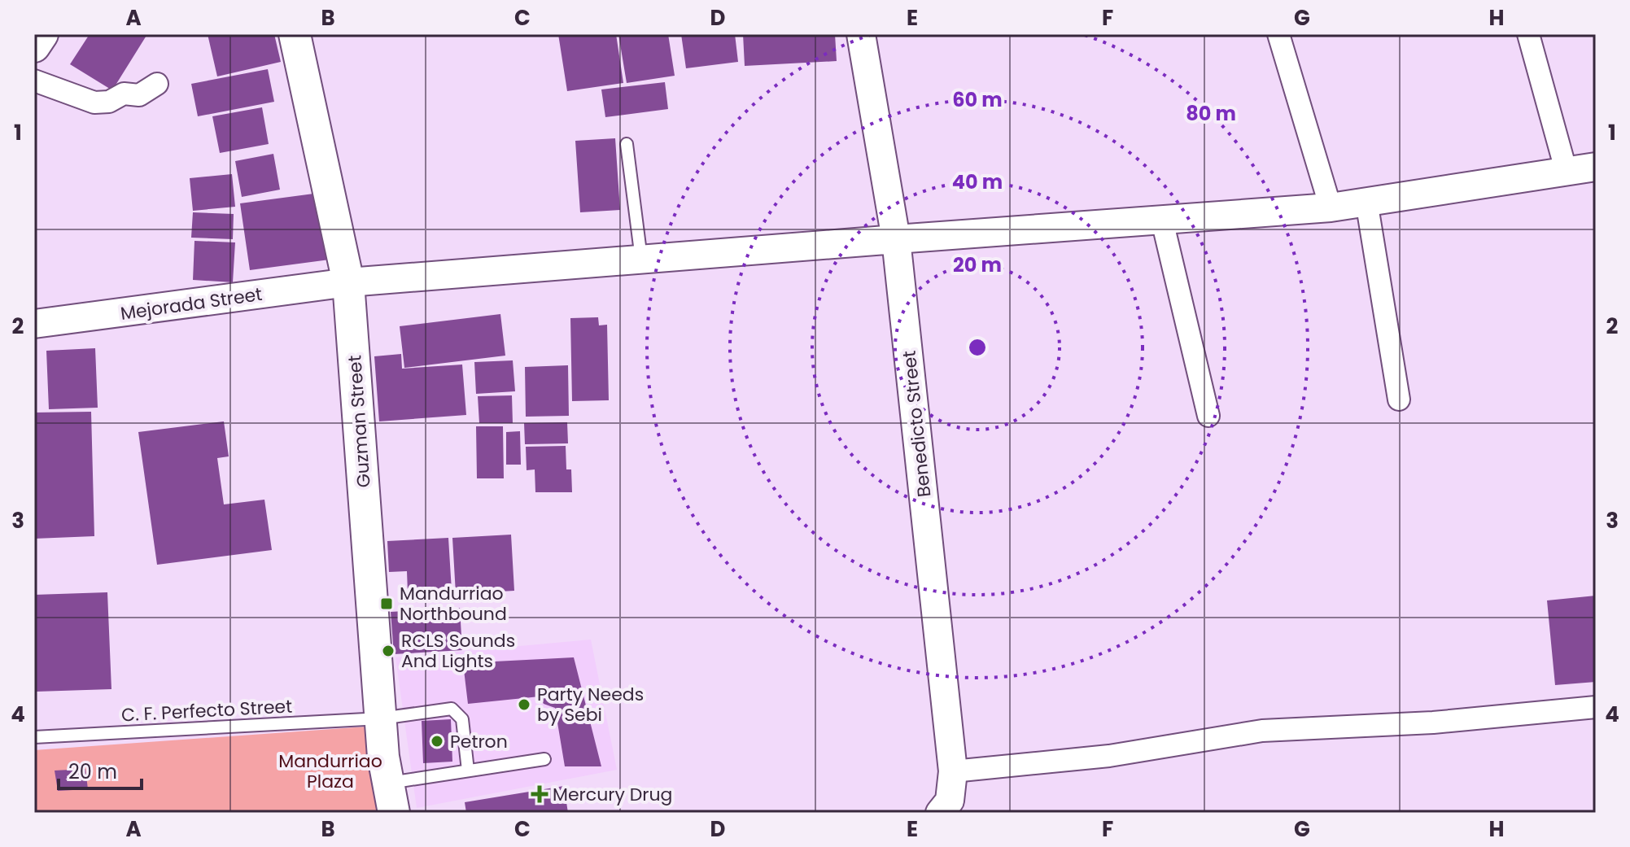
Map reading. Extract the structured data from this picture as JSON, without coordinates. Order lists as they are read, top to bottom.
{
  "streets": {
    "main road": ["Guzman Street"],
    "street": ["Mejorada Street", "Benedicto Street"],
    "lane": ["C. F. Perfecto Street"]
  },
  "crossings": [
    ["Mejorada Street", "Guzman Street"],
    ["Mejorada Street", "Benedicto Street"],
    ["Guzman Street", "C. F. Perfecto Street"]
  ],
  "parks": ["Mandurriao Plaza"],
  "places": {
    "transit": ["Mandurriao Northbound"],
    "other": ["RCLS Sounds And Lights", "Party Needs by Sebi", "Petron"],
    "health": ["Mercury Drug"]
  },
  "scale_bar": "20 m",
  "grid": {
    "columns": [
      "A",
      "B",
      "C",
      "D",
      "E",
      "F",
      "G",
      "H"
    ],
    "rows": [
      "1",
      "2",
      "3",
      "4"
    ]
  },
  "rings": [
    "60 m",
    "80 m",
    "40 m",
    "20 m"
  ]
}
